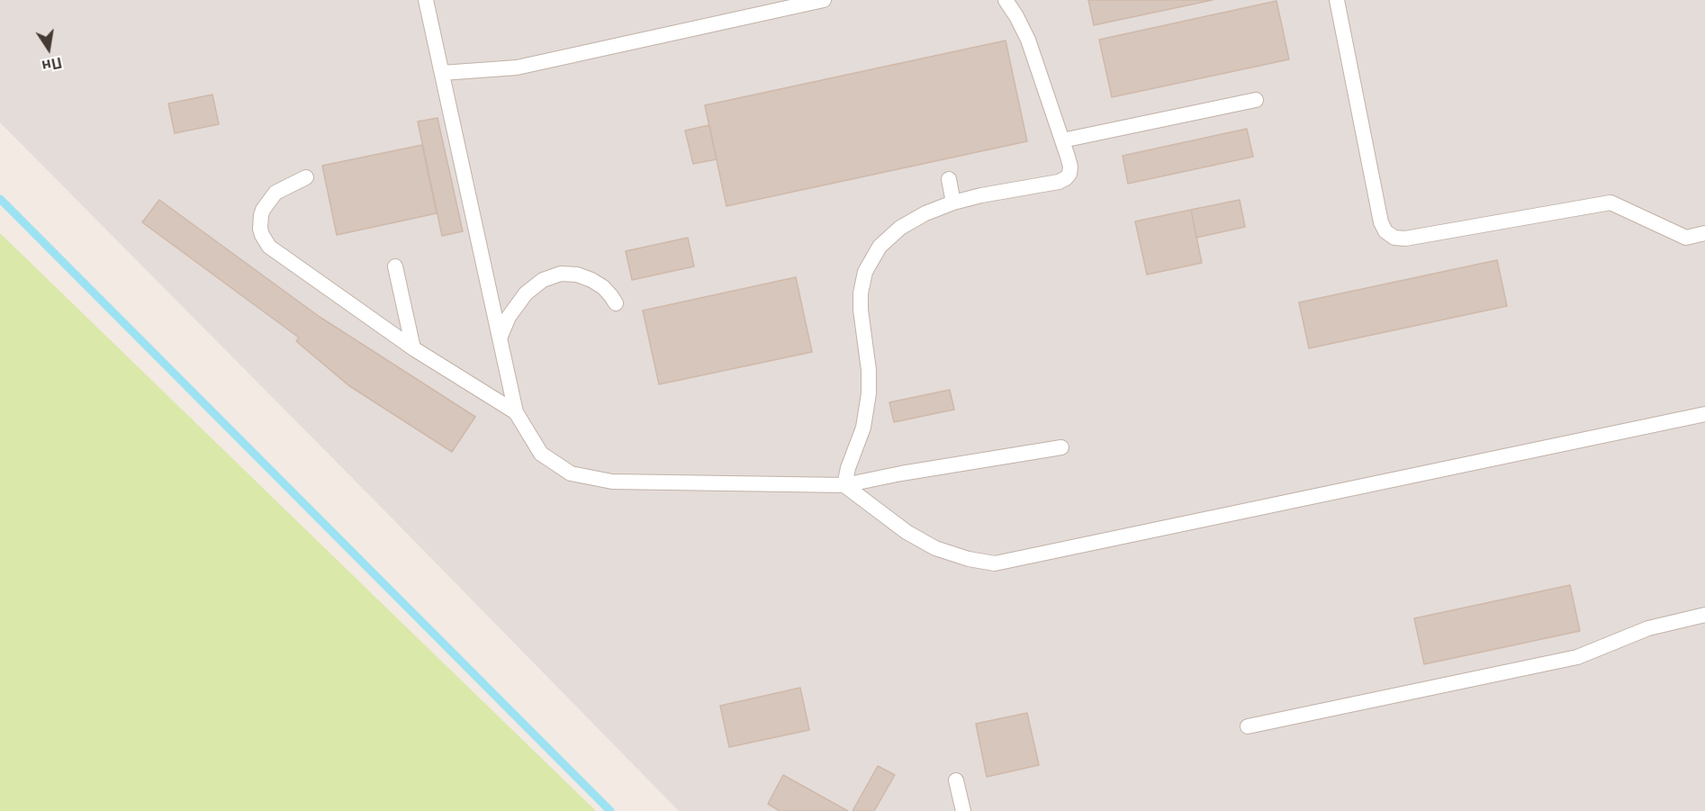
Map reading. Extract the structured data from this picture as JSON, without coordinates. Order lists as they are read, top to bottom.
{
  "north": "bottom"
}
